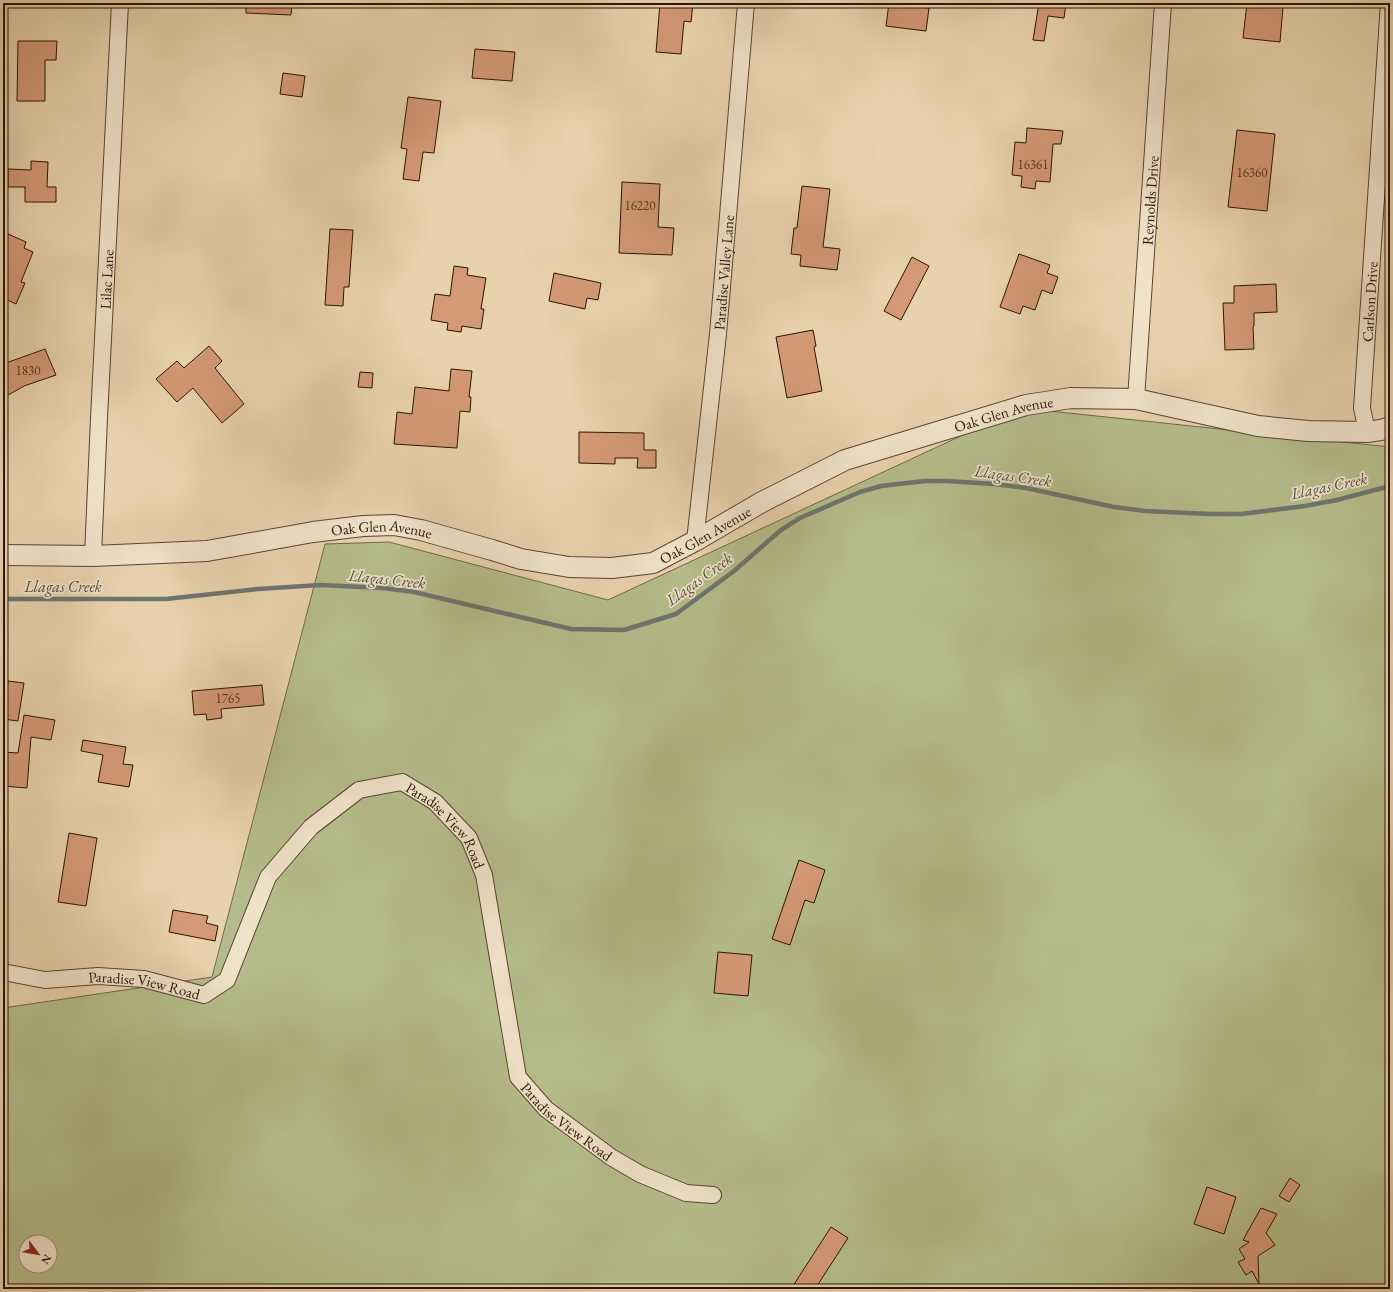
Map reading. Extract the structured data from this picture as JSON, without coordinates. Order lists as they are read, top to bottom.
{
  "streets": {
    "street": [
      "Reynolds Drive",
      "Paradise Valley Lane",
      "Lilac Lane",
      "Carlson Drive",
      "Oak Glen Avenue",
      "Paradise View Road"
    ]
  },
  "crossings": [
    ["Reynolds Drive", "Oak Glen Avenue"],
    ["Paradise Valley Lane", "Oak Glen Avenue"],
    ["Lilac Lane", "Oak Glen Avenue"],
    ["Carlson Drive", "Oak Glen Avenue"]
  ],
  "water": ["Llagas Creek"],
  "house_numbers": [
    "16361",
    "16360",
    "16220",
    "1830",
    "1765"
  ],
  "north": "bottom right"
}
